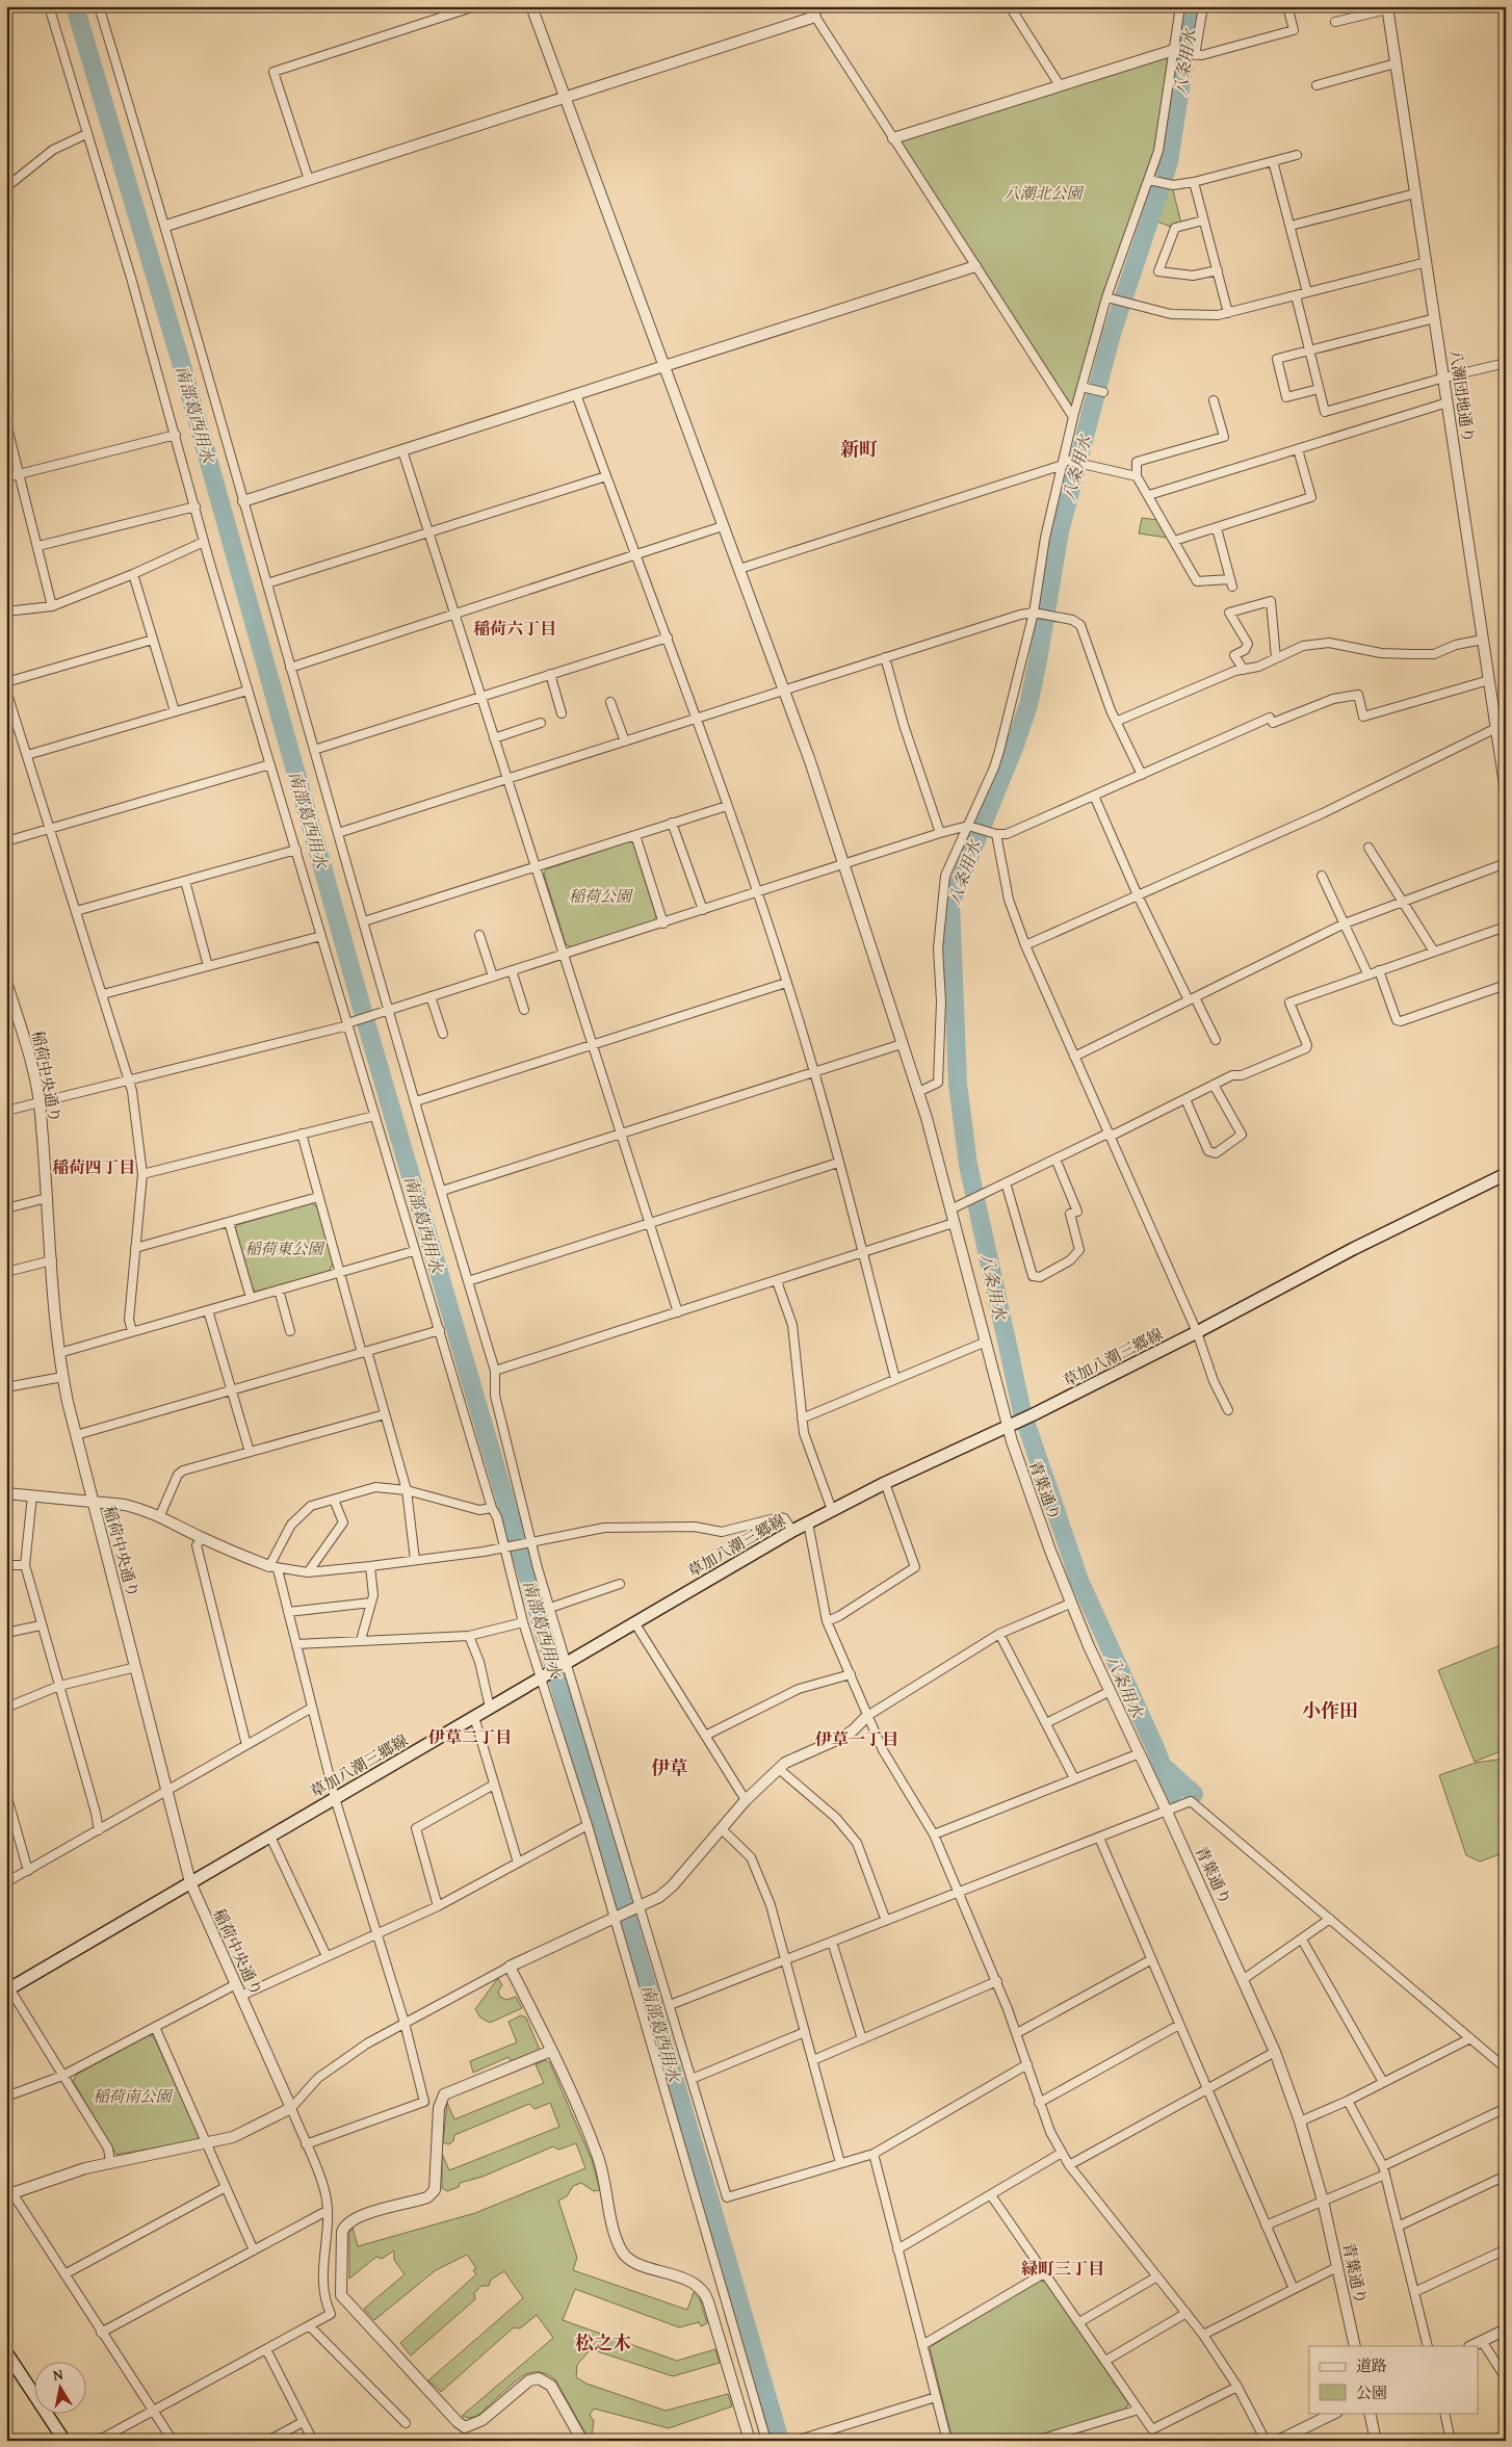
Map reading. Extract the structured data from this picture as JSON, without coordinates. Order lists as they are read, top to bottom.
{
  "streets": {
    "main road": ["草加八潮三郷線"],
    "street": ["八潮団地通り", "稲荷中央通り", "青葉通り"]
  },
  "crossings": [
    ["稲荷中央通り", "草加八潮三郷線"],
    ["草加八潮三郷線", "青葉通り"]
  ],
  "districts": [
    "新町",
    "稲荷六丁目",
    "稲荷四丁目",
    "小作田",
    "伊草二丁目",
    "伊草一丁目",
    "伊草",
    "緑町三丁目",
    "松之木"
  ],
  "water": ["八条用水", "南部葛西用水"],
  "parks": [
    "八潮北公園",
    "稲荷公園",
    "稲荷東公園",
    "稲荷南公園"
  ],
  "legend": ["道路", "公園"],
  "north": "top"
}
